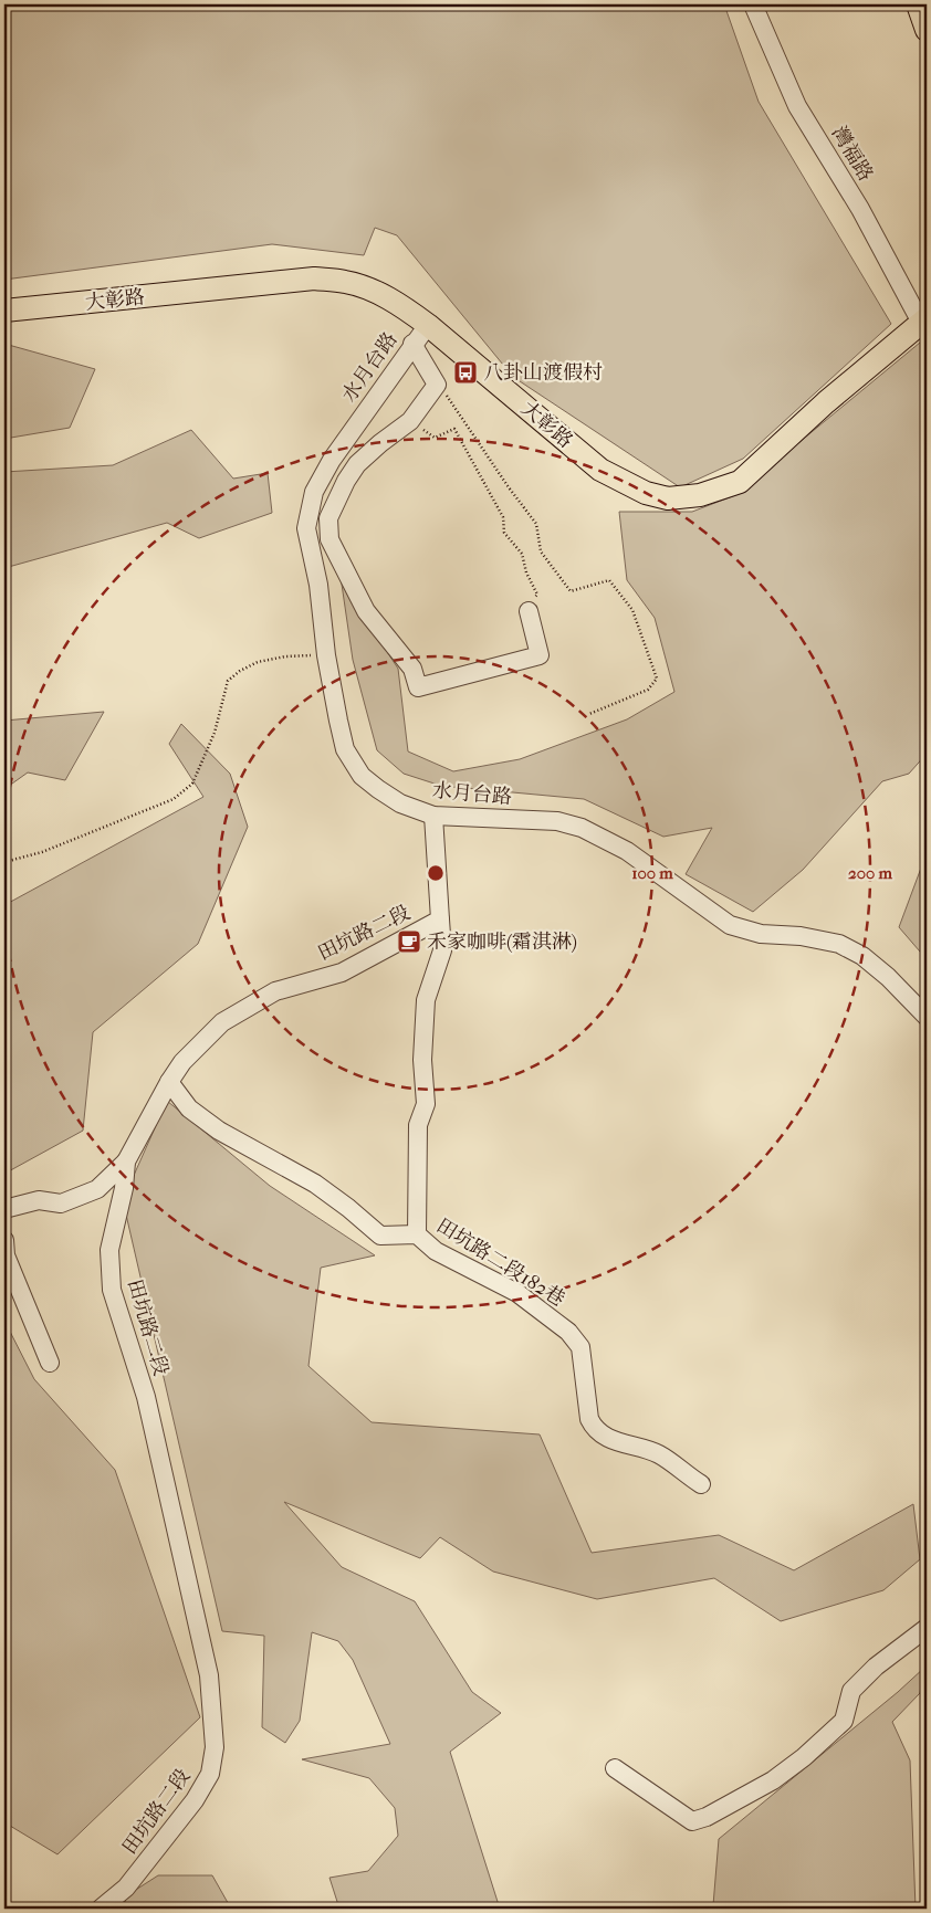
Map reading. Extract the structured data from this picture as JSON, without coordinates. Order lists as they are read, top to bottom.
{
  "streets": {
    "main road": ["大彰路"],
    "street": [
      "灣福路",
      "水月台路",
      "田坑路二段",
      "田坑路二段182巷"
    ]
  },
  "crossings": [
    ["灣福路", "大彰路"],
    ["大彰路", "水月台路"],
    ["水月台路", "田坑路二段"],
    ["田坑路二段", "田坑路二段182巷"]
  ],
  "places": {
    "bus stop": ["八卦山渡假村"],
    "cafe": ["禾家咖啡(霜淇淋)"]
  },
  "rings": ["100 m", "200 m"]
}
